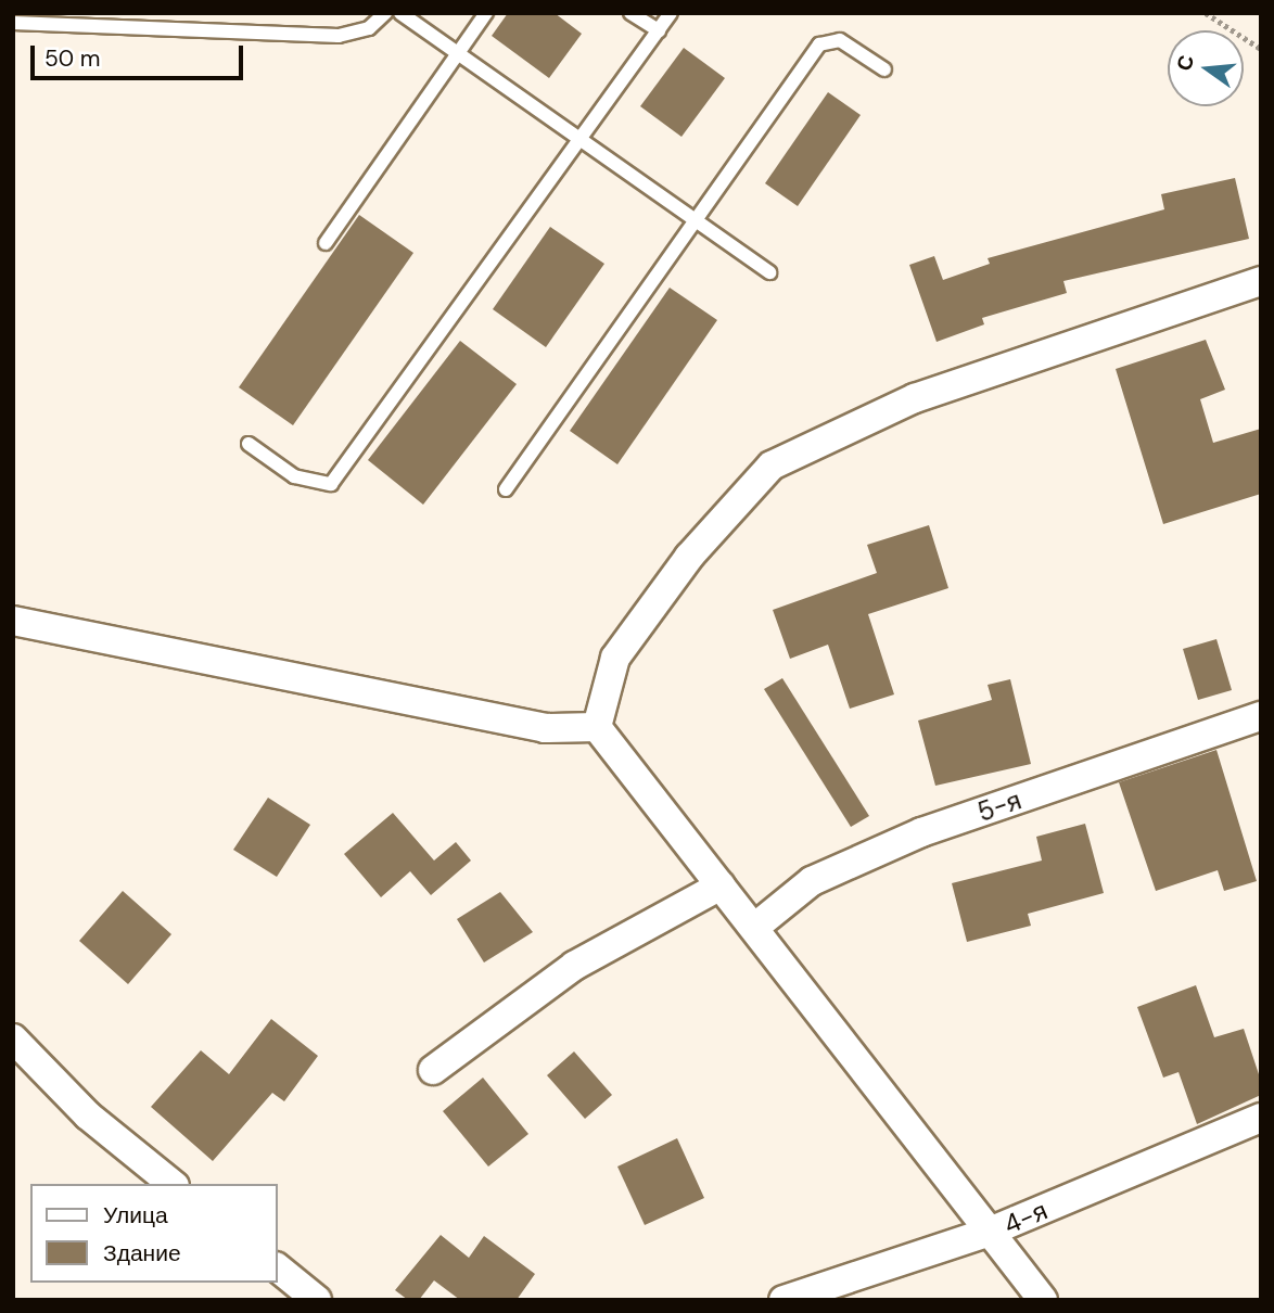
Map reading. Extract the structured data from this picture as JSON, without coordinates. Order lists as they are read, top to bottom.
{
  "streets": {
    "street": ["5-я", "4-я"]
  },
  "legend": ["Улица", "Здание"],
  "scale_bar": "50 m",
  "north": "left"
}
